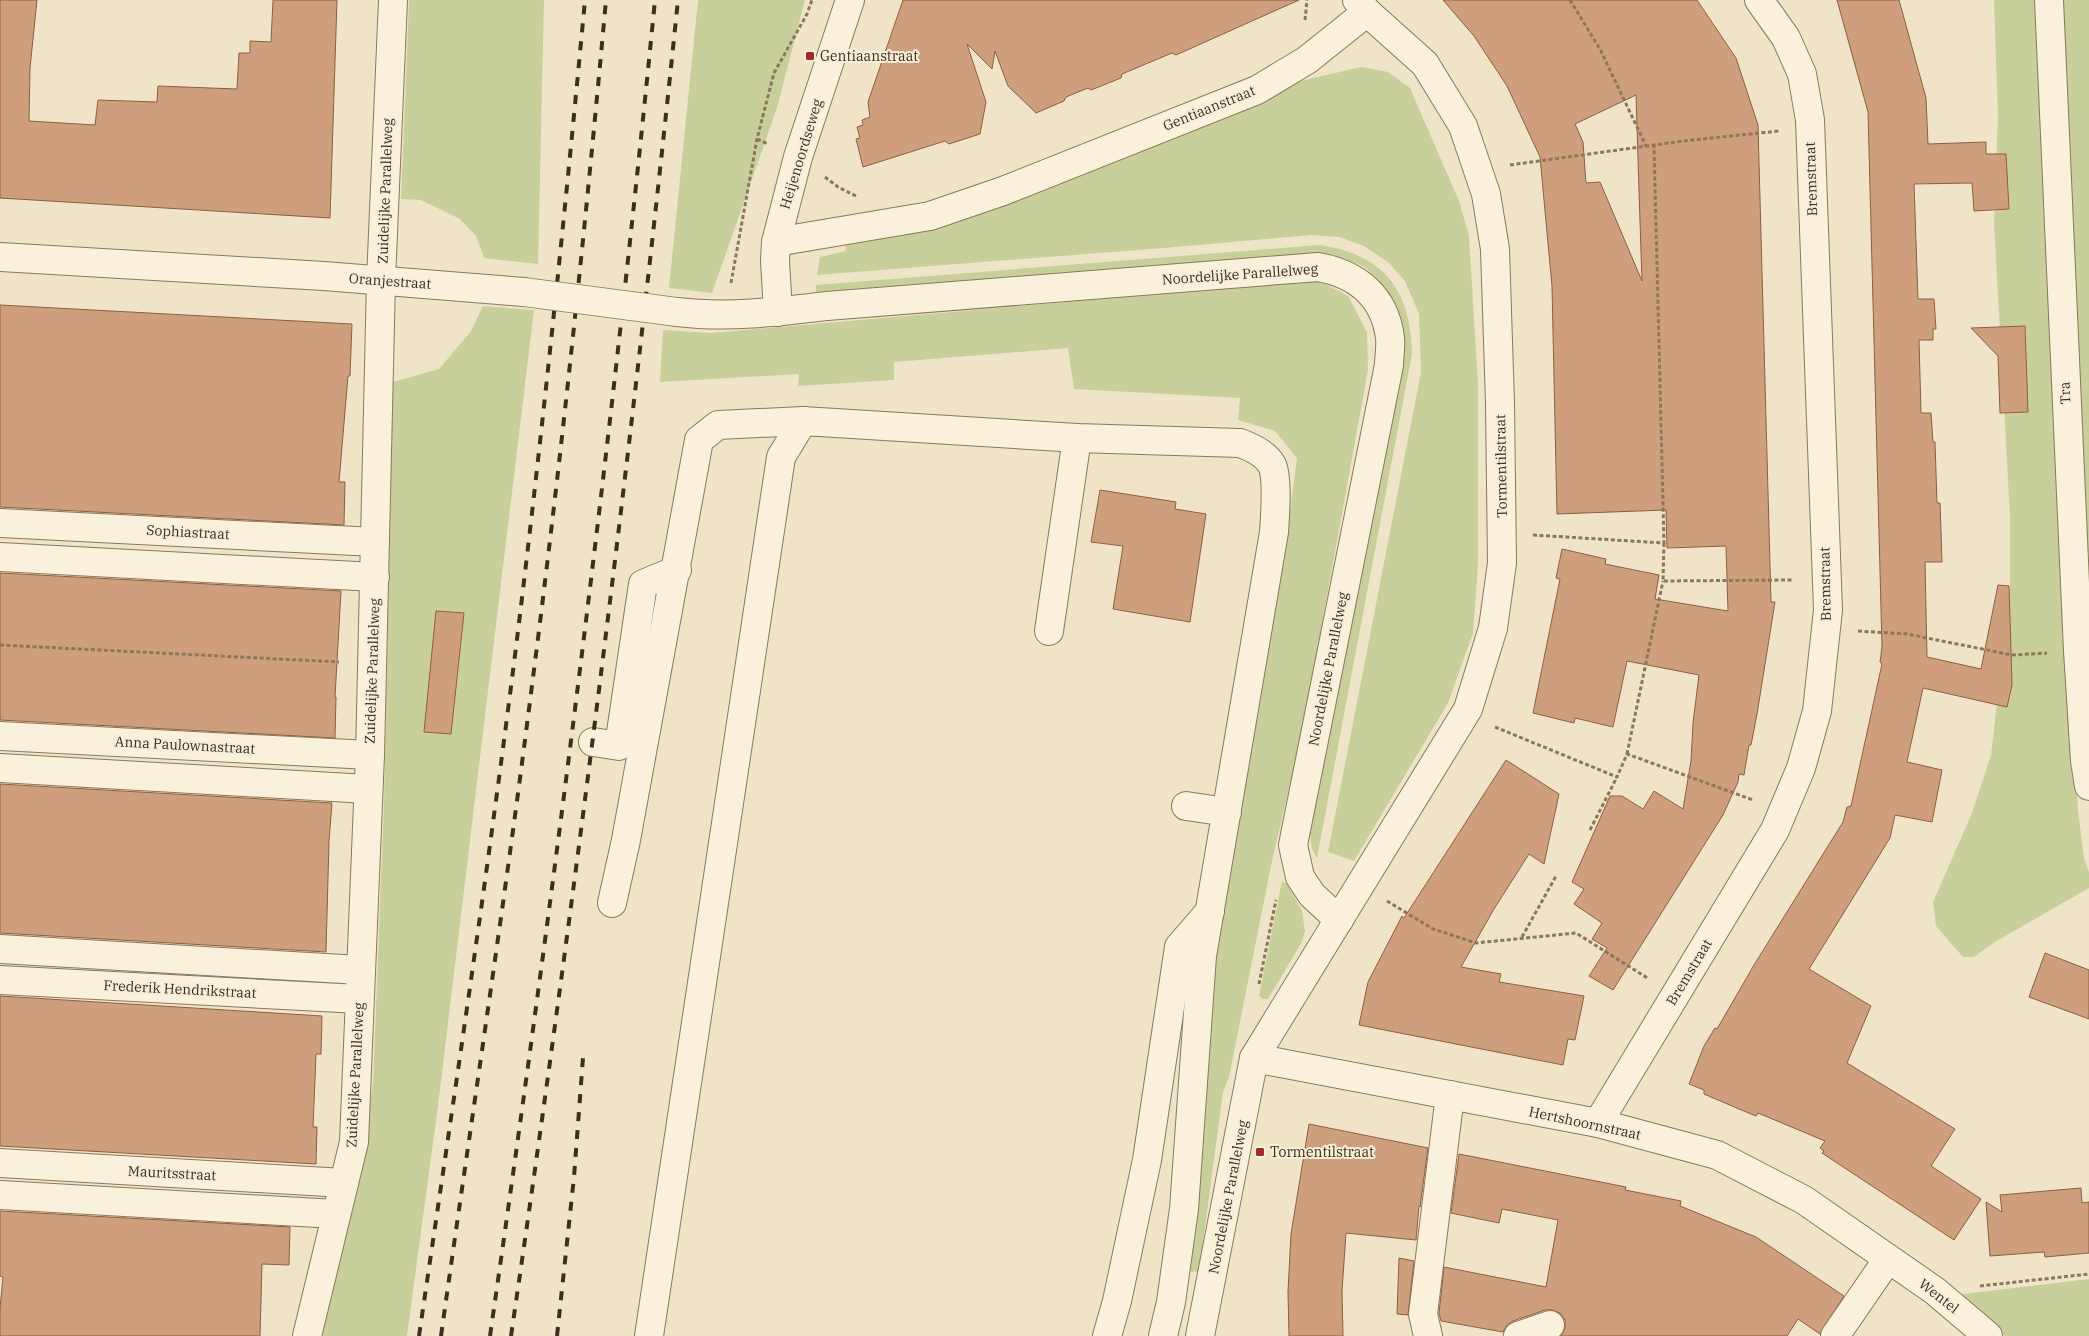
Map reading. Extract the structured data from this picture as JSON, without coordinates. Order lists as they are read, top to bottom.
{
  "streets": {
    "street": [
      "Gentiaanstraat",
      "Heijenoordseweg",
      "Bremstraat",
      "Zuidelijke Parallelweg",
      "Noordelijke Parallelweg",
      "Oranjestraat",
      "Tra",
      "Tormentilstraat",
      "Sophiastraat",
      "Anna Paulownastraat",
      "Frederik Hendrikstraat",
      "Hertshoornstraat",
      "Mauritsstraat",
      "Wentel"
    ]
  },
  "crossings": [
    ["Gentiaanstraat", "Heijenoordseweg"],
    ["Gentiaanstraat", "Tormentilstraat"],
    ["Heijenoordseweg", "Noordelijke Parallelweg"],
    ["Heijenoordseweg", "Oranjestraat"],
    ["Bremstraat", "Hertshoornstraat"],
    ["Zuidelijke Parallelweg", "Oranjestraat"],
    ["Zuidelijke Parallelweg", "Sophiastraat"],
    ["Zuidelijke Parallelweg", "Anna Paulownastraat"],
    ["Zuidelijke Parallelweg", "Frederik Hendrikstraat"],
    ["Zuidelijke Parallelweg", "Mauritsstraat"],
    ["Noordelijke Parallelweg", "Oranjestraat"],
    ["Noordelijke Parallelweg", "Tormentilstraat"],
    ["Noordelijke Parallelweg", "Hertshoornstraat"],
    ["Hertshoornstraat", "Wentel"]
  ],
  "places": {
    "transit": ["Gentiaanstraat", "Tormentilstraat"]
  }
}
